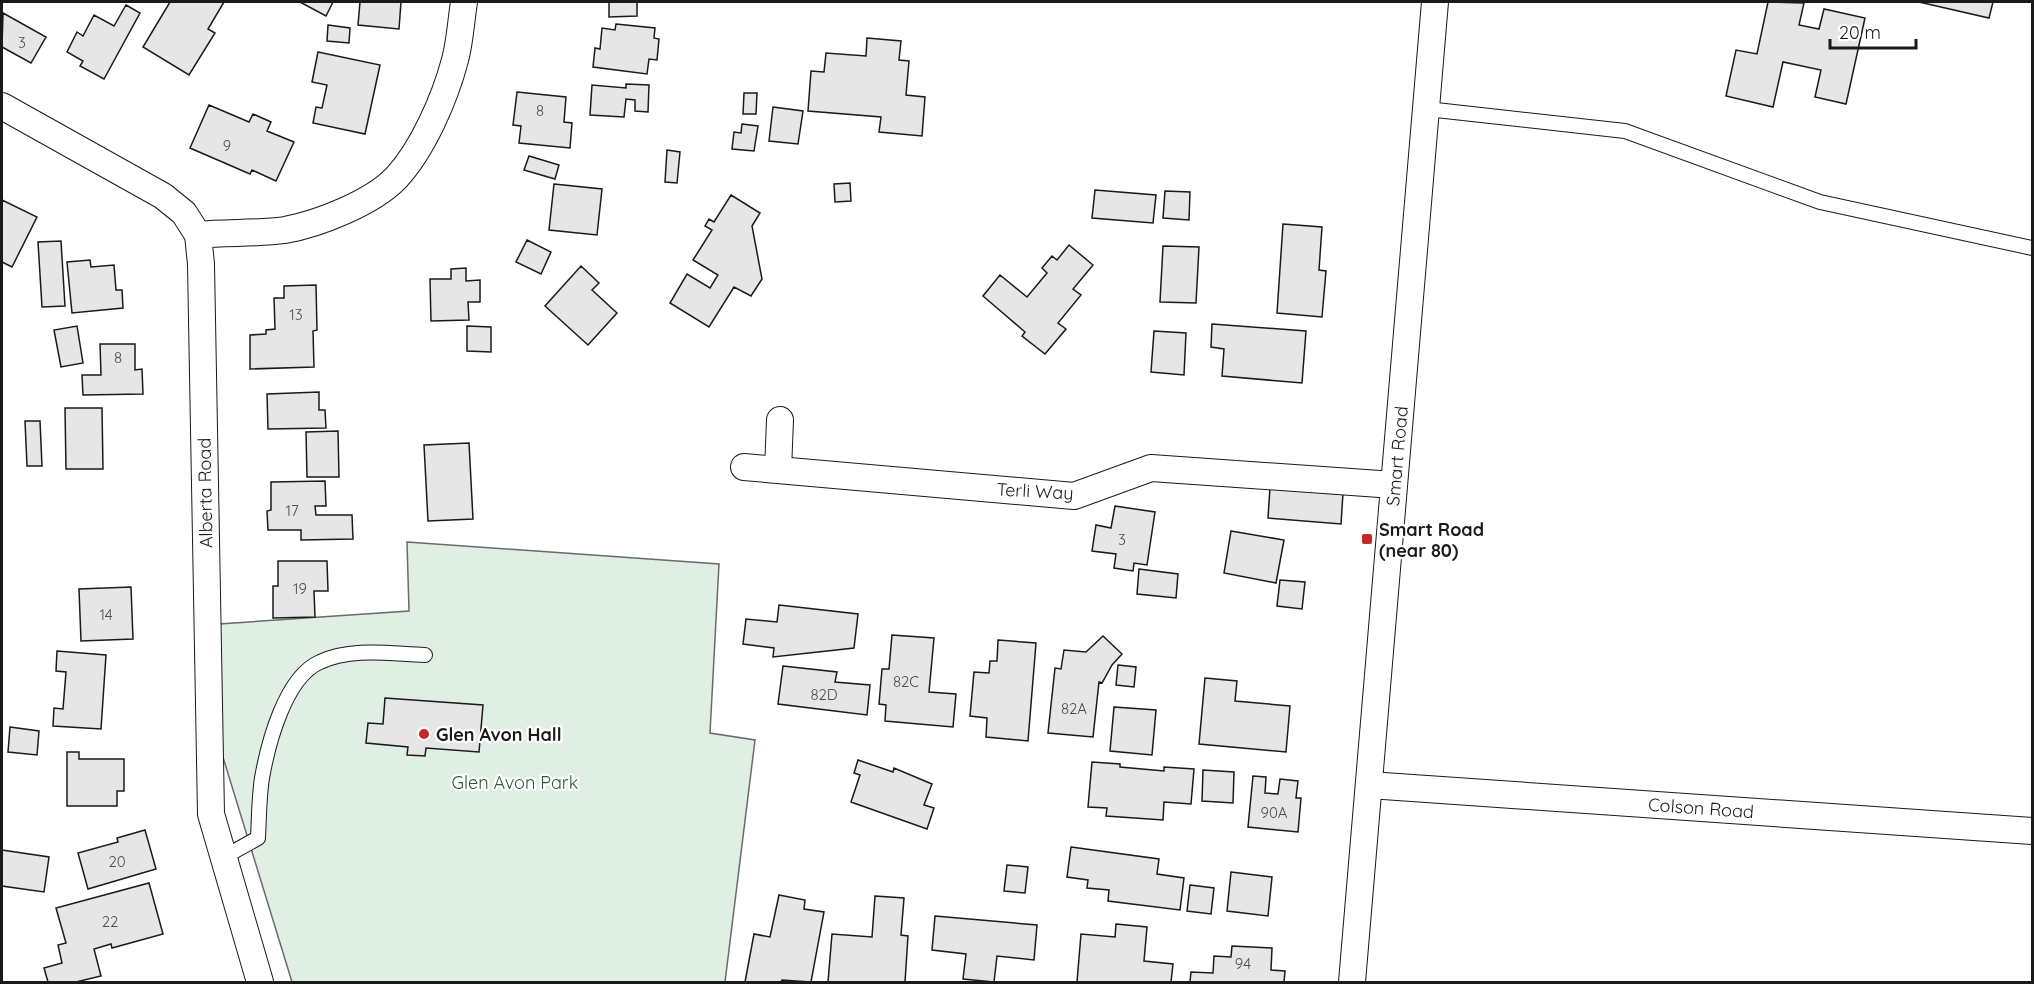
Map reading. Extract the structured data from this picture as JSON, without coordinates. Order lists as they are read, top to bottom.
{
  "streets": {
    "street": [
      "Smart Road",
      "Terli Way",
      "Alberta Road",
      "Colson Road"
    ]
  },
  "crossings": [
    ["Smart Road", "Terli Way"],
    ["Smart Road", "Colson Road"]
  ],
  "parks": ["Glen Avon Park"],
  "places": {
    "transit": ["Smart Road (near 80)"],
    "other": ["Glen Avon Hall"]
  },
  "house_numbers": [
    "3",
    "8",
    "9",
    "13",
    "8",
    "17",
    "3",
    "19",
    "14",
    "82C",
    "82D",
    "82A",
    "90A",
    "20",
    "22",
    "94"
  ],
  "scale_bar": "20 m"
}
